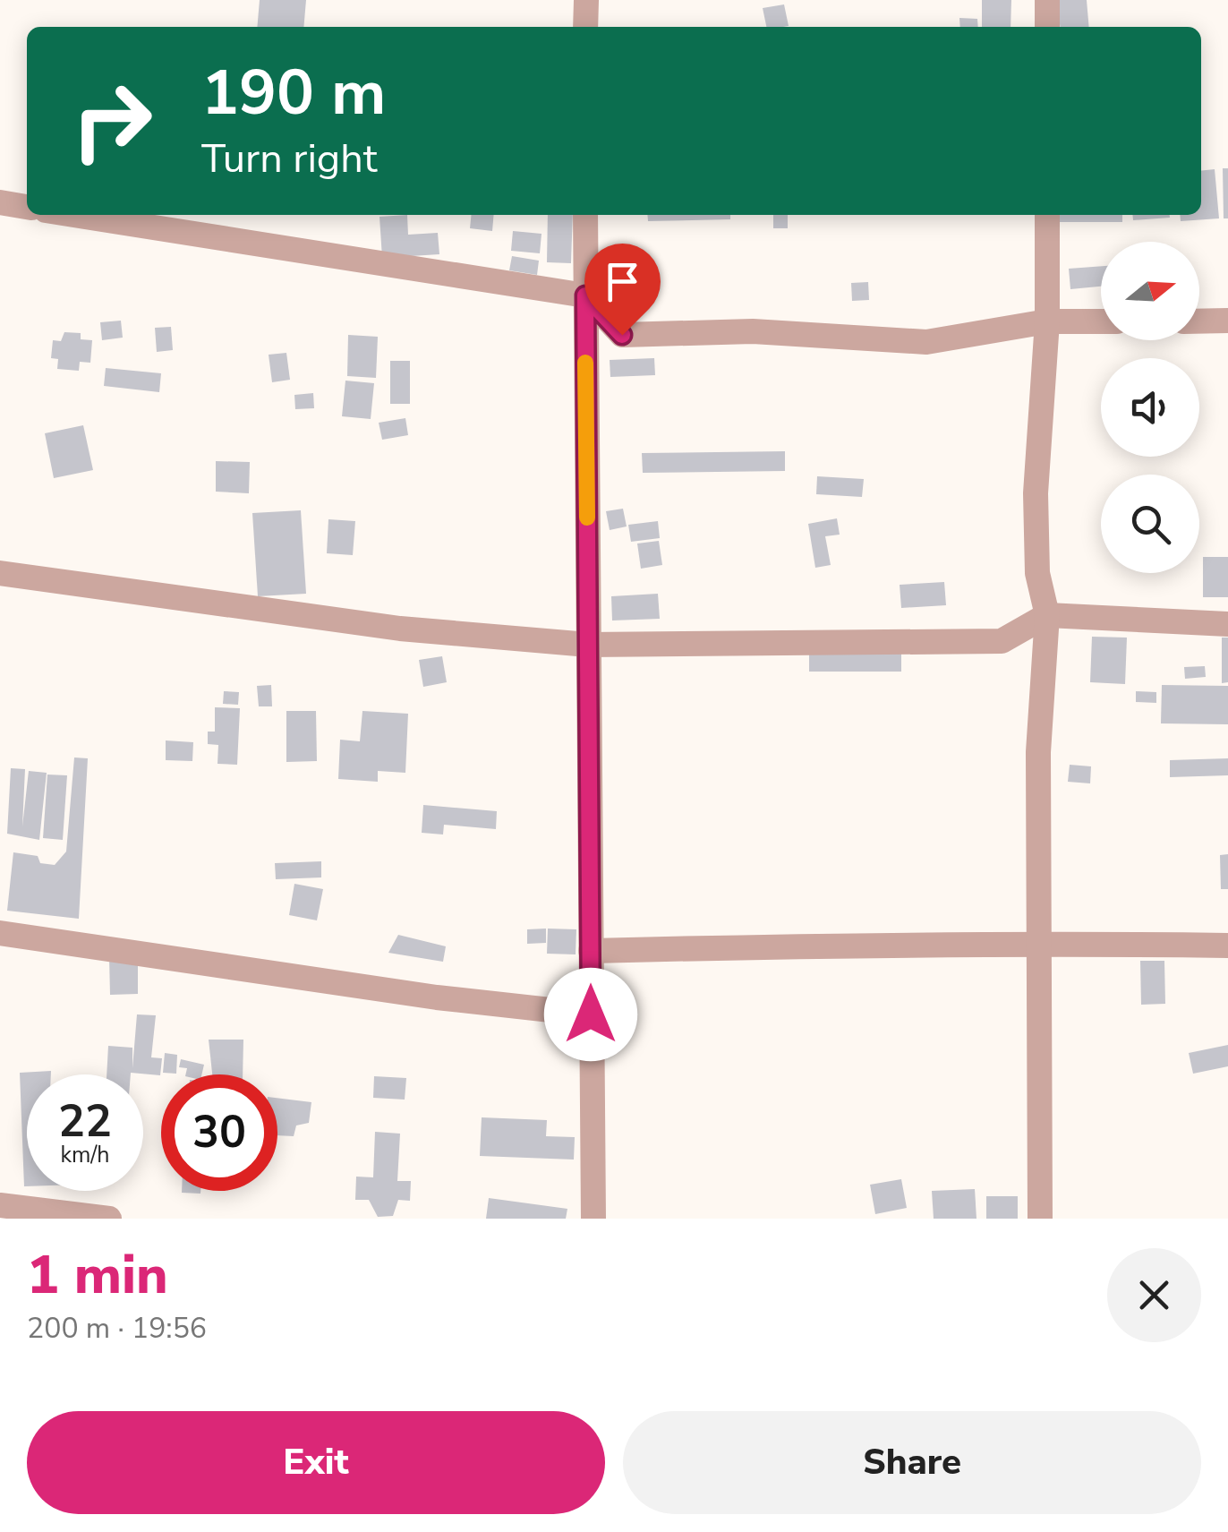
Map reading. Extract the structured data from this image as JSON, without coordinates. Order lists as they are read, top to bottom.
{
  "north": "right",
  "page": {
    "turn": ["190 m", "Turn right"],
    "speed": "22 km/h",
    "limit": "30",
    "heading": ["1 min", "200 m · 19:56"],
    "buttons": ["Exit", "Share"]
  }
}
